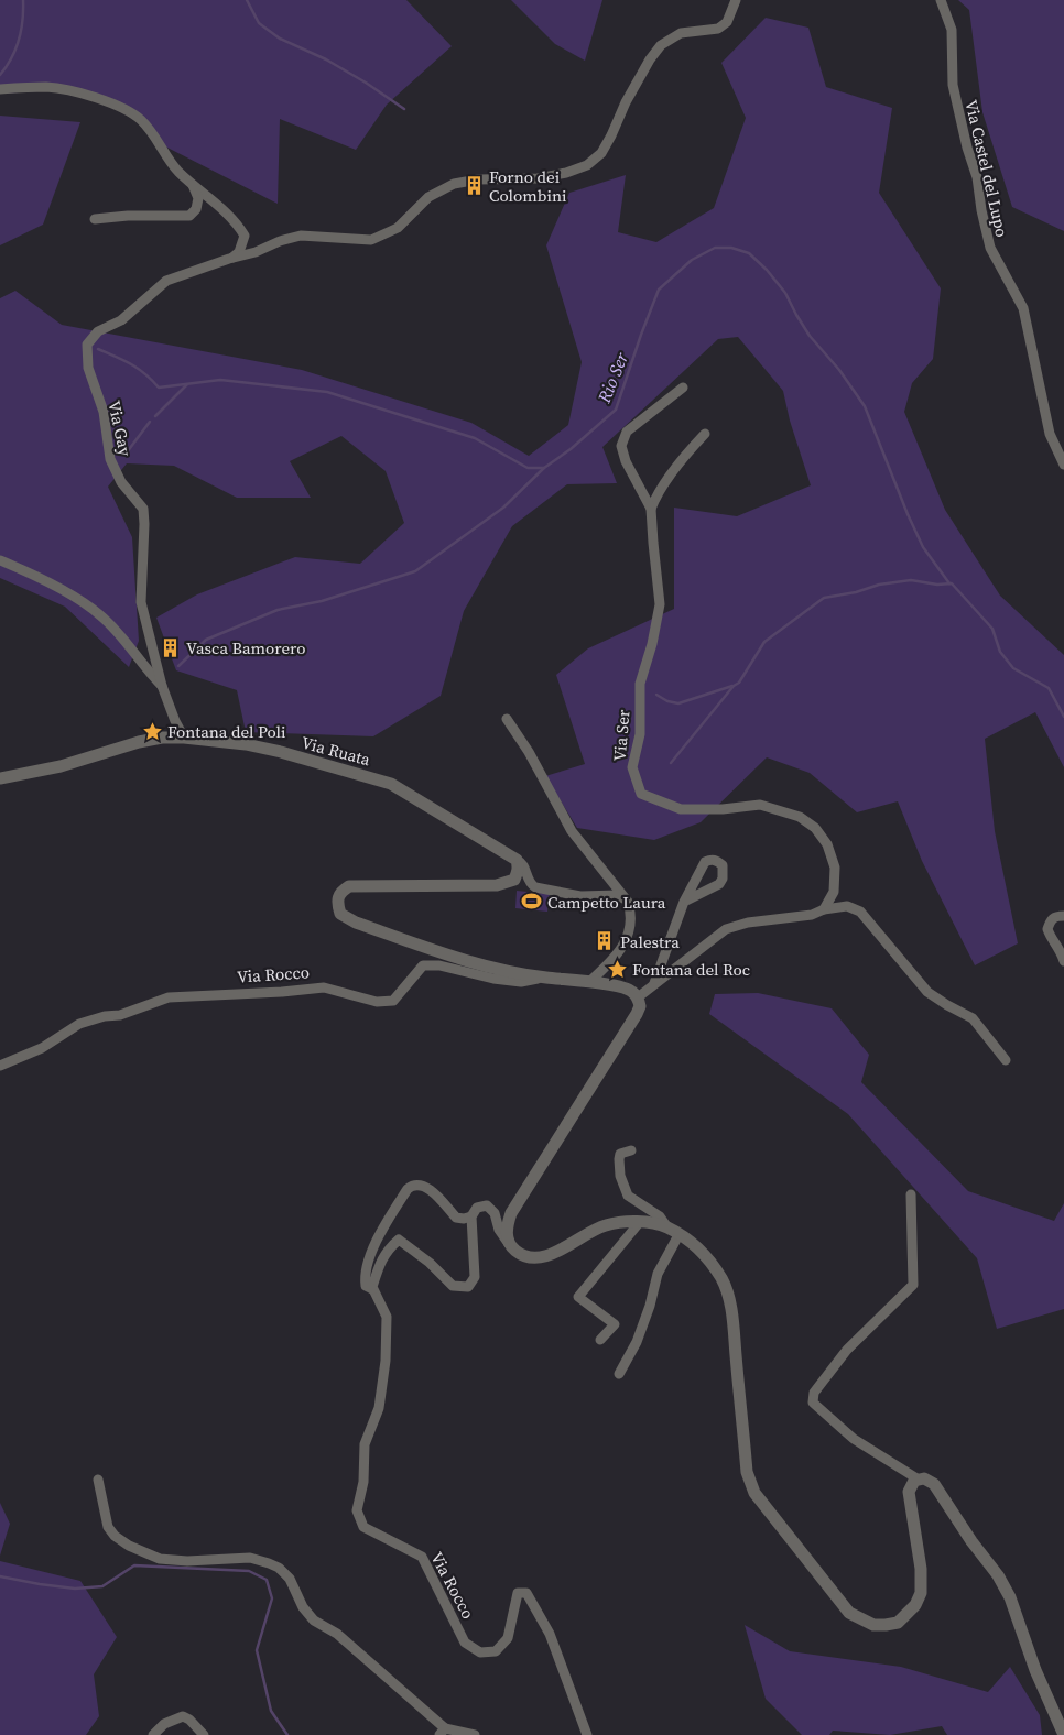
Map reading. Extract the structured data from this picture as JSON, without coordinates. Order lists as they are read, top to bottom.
{
  "streets": {
    "street": [
      "Via Castel del Lupo",
      "Via Gay",
      "Via Ser",
      "Via Ruata",
      "Via Rocco"
    ]
  },
  "crossings": [
    ["Via Gay", "Via Ruata"],
    ["Via Ruata", "Via Rocco"]
  ],
  "water": ["Rio Ser"],
  "places": {
    "building": ["Forno dei Colombini", "Vasca Bamorero", "Palestra"],
    "place": ["Fontana del Poli", "Fontana del Roc"],
    "sports": ["Campetto Laura"]
  }
}
